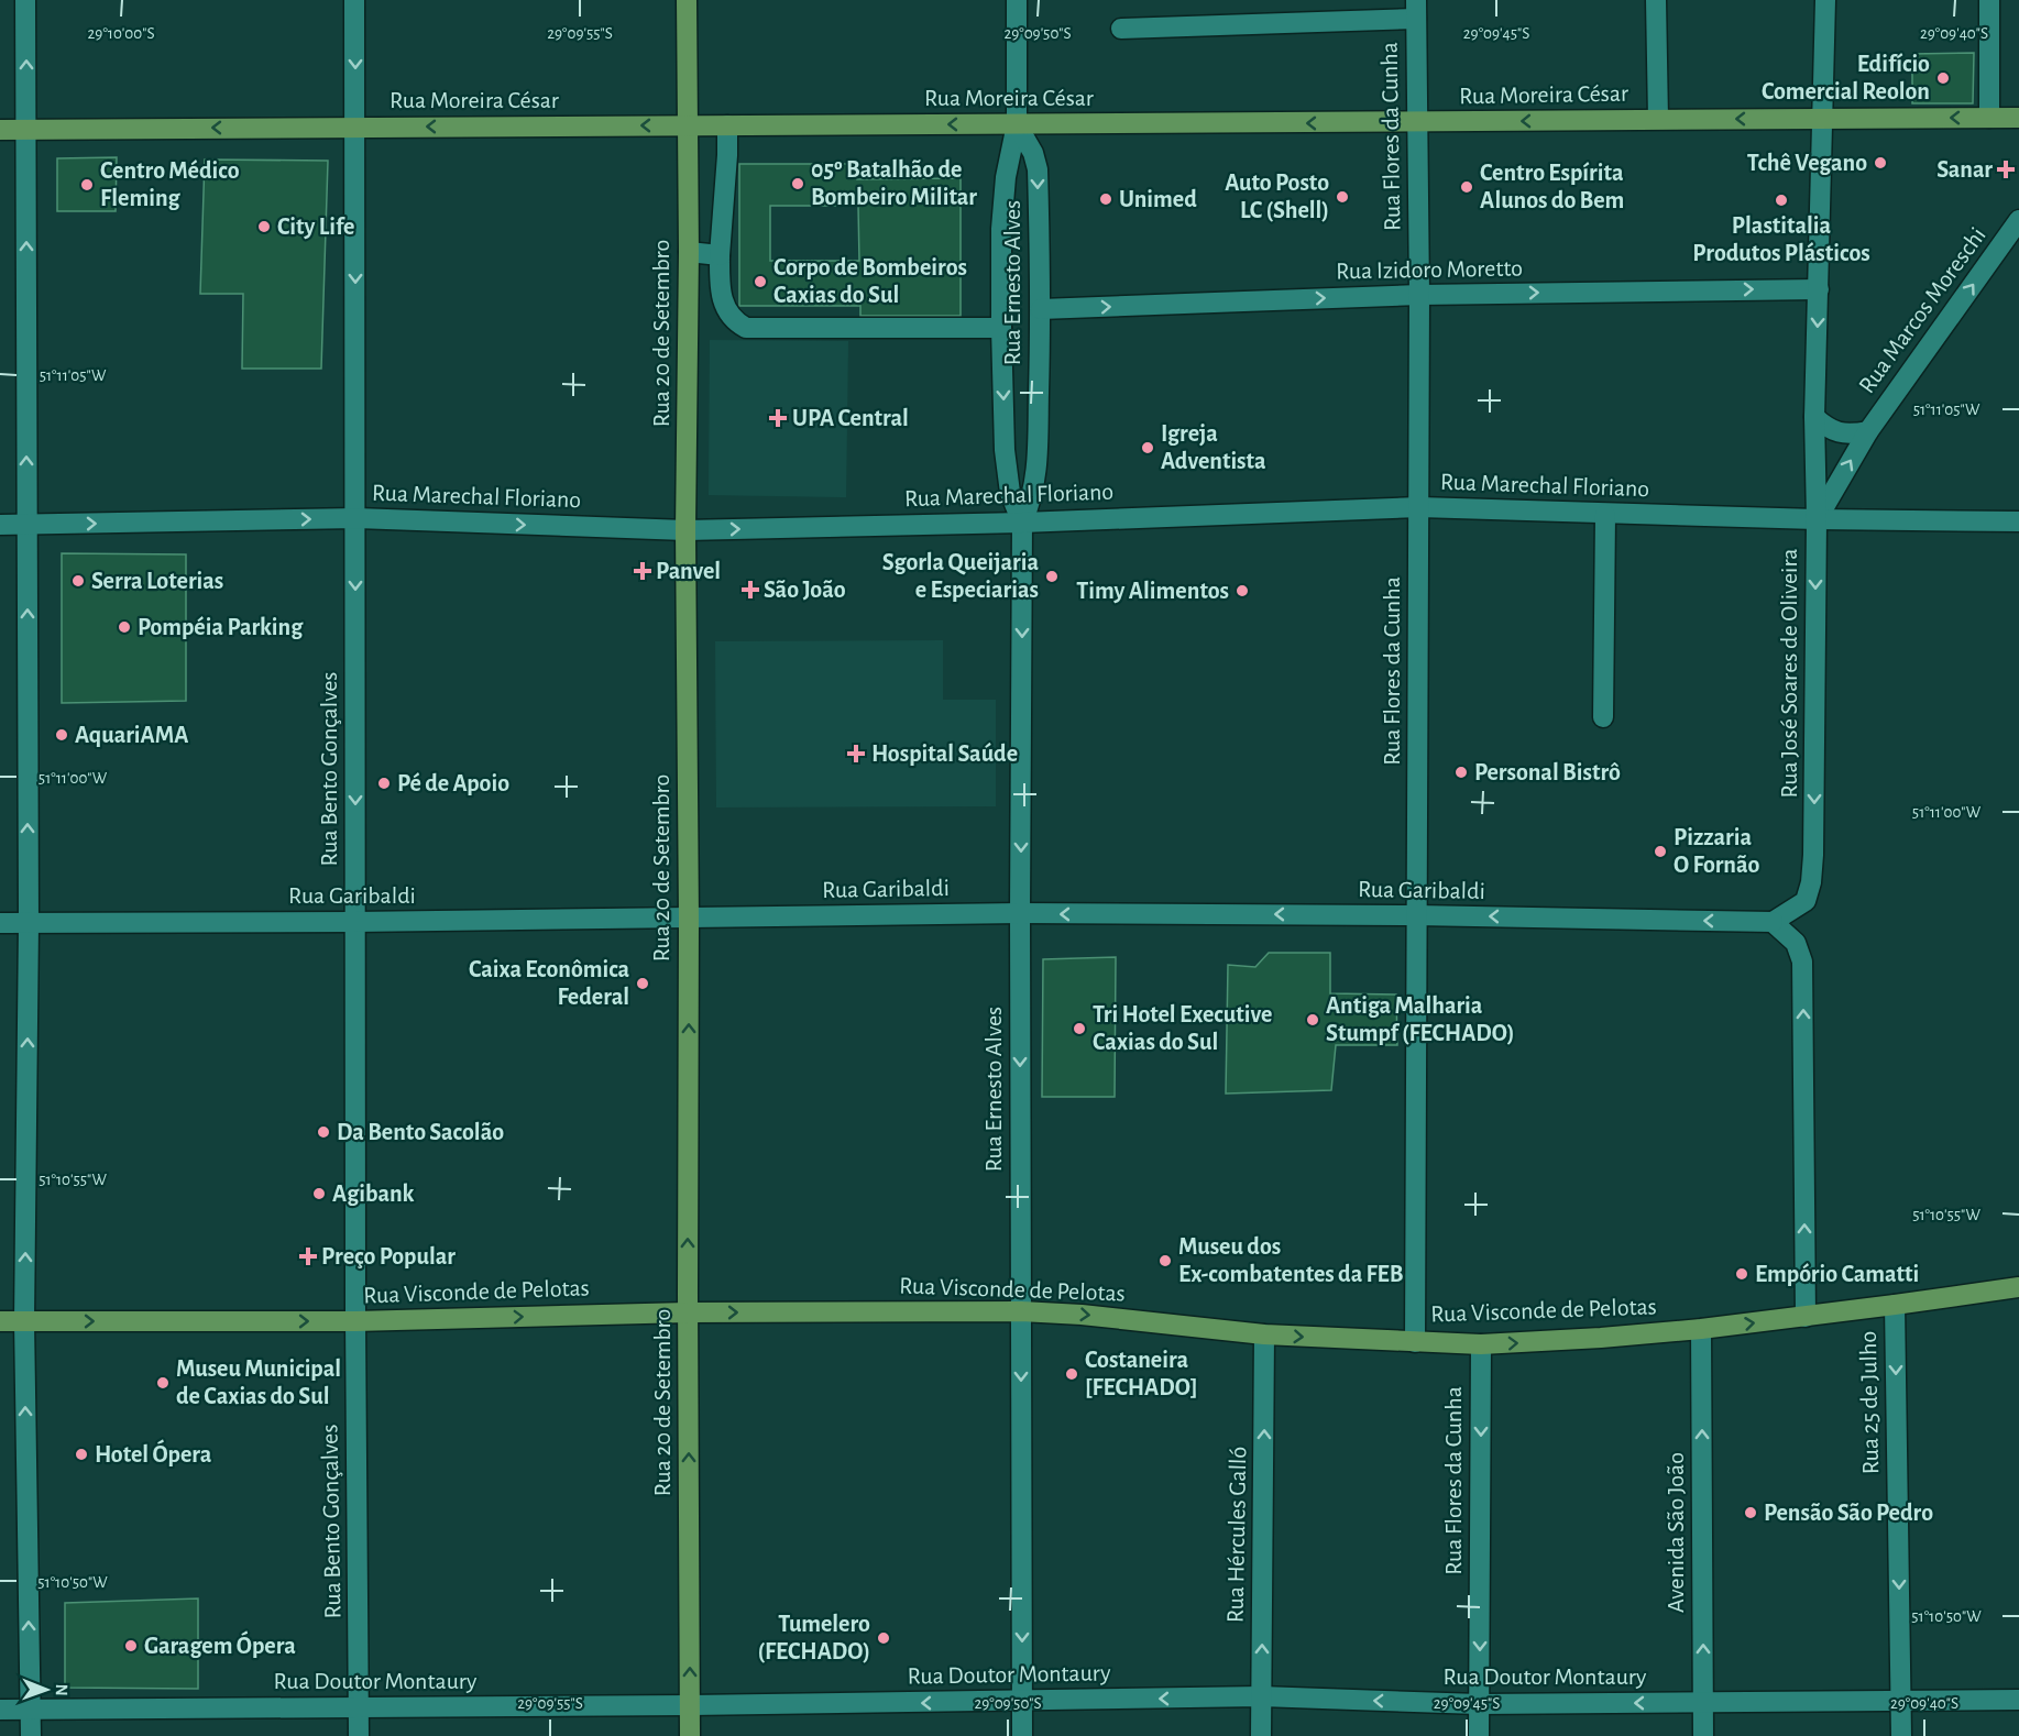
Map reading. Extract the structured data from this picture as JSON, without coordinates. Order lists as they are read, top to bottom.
{
  "streets": {
    "main road": ["Rua Moreira César", "Rua 20 de Setembro", "Rua Visconde de Pelotas"],
    "street": [
      "Rua Flores da Cunha",
      "Rua Izidoro Moretto",
      "Rua Ernesto Alves",
      "Rua Marcos Moreschi",
      "Rua Marechal Floriano",
      "Rua José Soares de Oliveira",
      "Rua Bento Gonçalves",
      "Rua Garibaldi",
      "Rua 25 de Julho",
      "Avenida São João",
      "Rua Hércules Galló",
      "Rua Doutor Montaury"
    ]
  },
  "crossings": [
    ["Rua Moreira César", "Rua Flores da Cunha"],
    ["Rua Moreira César", "Rua Ernesto Alves"],
    ["Rua Moreira César", "Rua 20 de Setembro"],
    ["Rua Moreira César", "Rua José Soares de Oliveira"],
    ["Rua Moreira César", "Rua Bento Gonçalves"],
    ["Rua Flores da Cunha", "Rua Izidoro Moretto"],
    ["Rua Flores da Cunha", "Rua Marechal Floriano"],
    ["Rua Flores da Cunha", "Rua Garibaldi"],
    ["Rua Flores da Cunha", "Rua Visconde de Pelotas"],
    ["Rua Flores da Cunha", "Rua Doutor Montaury"],
    ["Rua Izidoro Moretto", "Rua Ernesto Alves"],
    ["Rua Izidoro Moretto", "Rua José Soares de Oliveira"],
    ["Rua Ernesto Alves", "Rua Marechal Floriano"],
    ["Rua Ernesto Alves", "Rua Garibaldi"],
    ["Rua Ernesto Alves", "Rua Visconde de Pelotas"],
    ["Rua Ernesto Alves", "Rua Doutor Montaury"],
    ["Rua Marcos Moreschi", "Rua Marechal Floriano"],
    ["Rua Marcos Moreschi", "Rua José Soares de Oliveira"],
    ["Rua 20 de Setembro", "Rua Marechal Floriano"],
    ["Rua 20 de Setembro", "Rua Garibaldi"],
    ["Rua 20 de Setembro", "Rua Visconde de Pelotas"],
    ["Rua 20 de Setembro", "Rua Doutor Montaury"],
    ["Rua Marechal Floriano", "Rua José Soares de Oliveira"],
    ["Rua Marechal Floriano", "Rua Bento Gonçalves"],
    ["Rua José Soares de Oliveira", "Rua Garibaldi"],
    ["Rua Bento Gonçalves", "Rua Garibaldi"],
    ["Rua Bento Gonçalves", "Rua Visconde de Pelotas"],
    ["Rua Bento Gonçalves", "Rua Doutor Montaury"],
    ["Rua Visconde de Pelotas", "Rua 25 de Julho"],
    ["Rua Visconde de Pelotas", "Avenida São João"],
    ["Rua Visconde de Pelotas", "Rua Hércules Galló"],
    ["Rua 25 de Julho", "Rua Doutor Montaury"],
    ["Avenida São João", "Rua Doutor Montaury"],
    ["Rua Hércules Galló", "Rua Doutor Montaury"]
  ],
  "one_way": [
    "Rua Moreira César",
    "Rua Izidoro Moretto",
    "Rua Ernesto Alves",
    "Rua Marcos Moreschi",
    "Rua 20 de Setembro",
    "Rua Marechal Floriano",
    "Rua José Soares de Oliveira",
    "Rua Bento Gonçalves",
    "Rua Garibaldi",
    "Rua Visconde de Pelotas",
    "Rua 25 de Julho",
    "Avenida São João",
    "Rua Hércules Galló",
    "Rua Doutor Montaury"
  ],
  "places": {
    "other": [
      "Edifício Comercial Reolon",
      "Tchê Vegano",
      "05º Batalhão de Bombeiro Militar",
      "Centro Médico Fleming",
      "Centro Espírita Alunos do Bem",
      "Auto Posto LC (Shell)",
      "Unimed",
      "Plastitalia Produtos Plásticos",
      "City Life",
      "Corpo de Bombeiros Caxias do Sul",
      "Igreja Adventista",
      "Sgorla Queijaria e Especiarias",
      "Serra Loterias",
      "Timy Alimentos",
      "Pompéia Parking",
      "AquariAMA",
      "Personal Bistrô",
      "Pé de Apoio",
      "Pizzaria O Fornão",
      "Caixa Econômica Federal",
      "Antiga Malharia Stumpf (FECHADO)",
      "Tri Hotel Executive Caxias do Sul",
      "Da Bento Sacolão",
      "Agibank",
      "Museu dos Ex-combatentes da FEB",
      "Empório Camatti",
      "Costaneira [FECHADO]",
      "Museu Municipal de Caxias do Sul",
      "Hotel Ópera",
      "Pensão São Pedro",
      "Tumelero (FECHADO)",
      "Garagem Ópera"
    ],
    "health": [
      "Sanar",
      "UPA Central",
      "Panvel",
      "São João",
      "Hospital Saúde",
      "Preço Popular"
    ]
  },
  "north": "right",
  "coordinates": [
    "29°10'00\"S",
    "29°09'55\"S",
    "29°09'50\"S",
    "29°09'45\"S",
    "29°09'40\"S",
    "51°11'05\"W",
    "51°11'00\"W",
    "51°10'55\"W",
    "51°10'50\"W"
  ]
}
